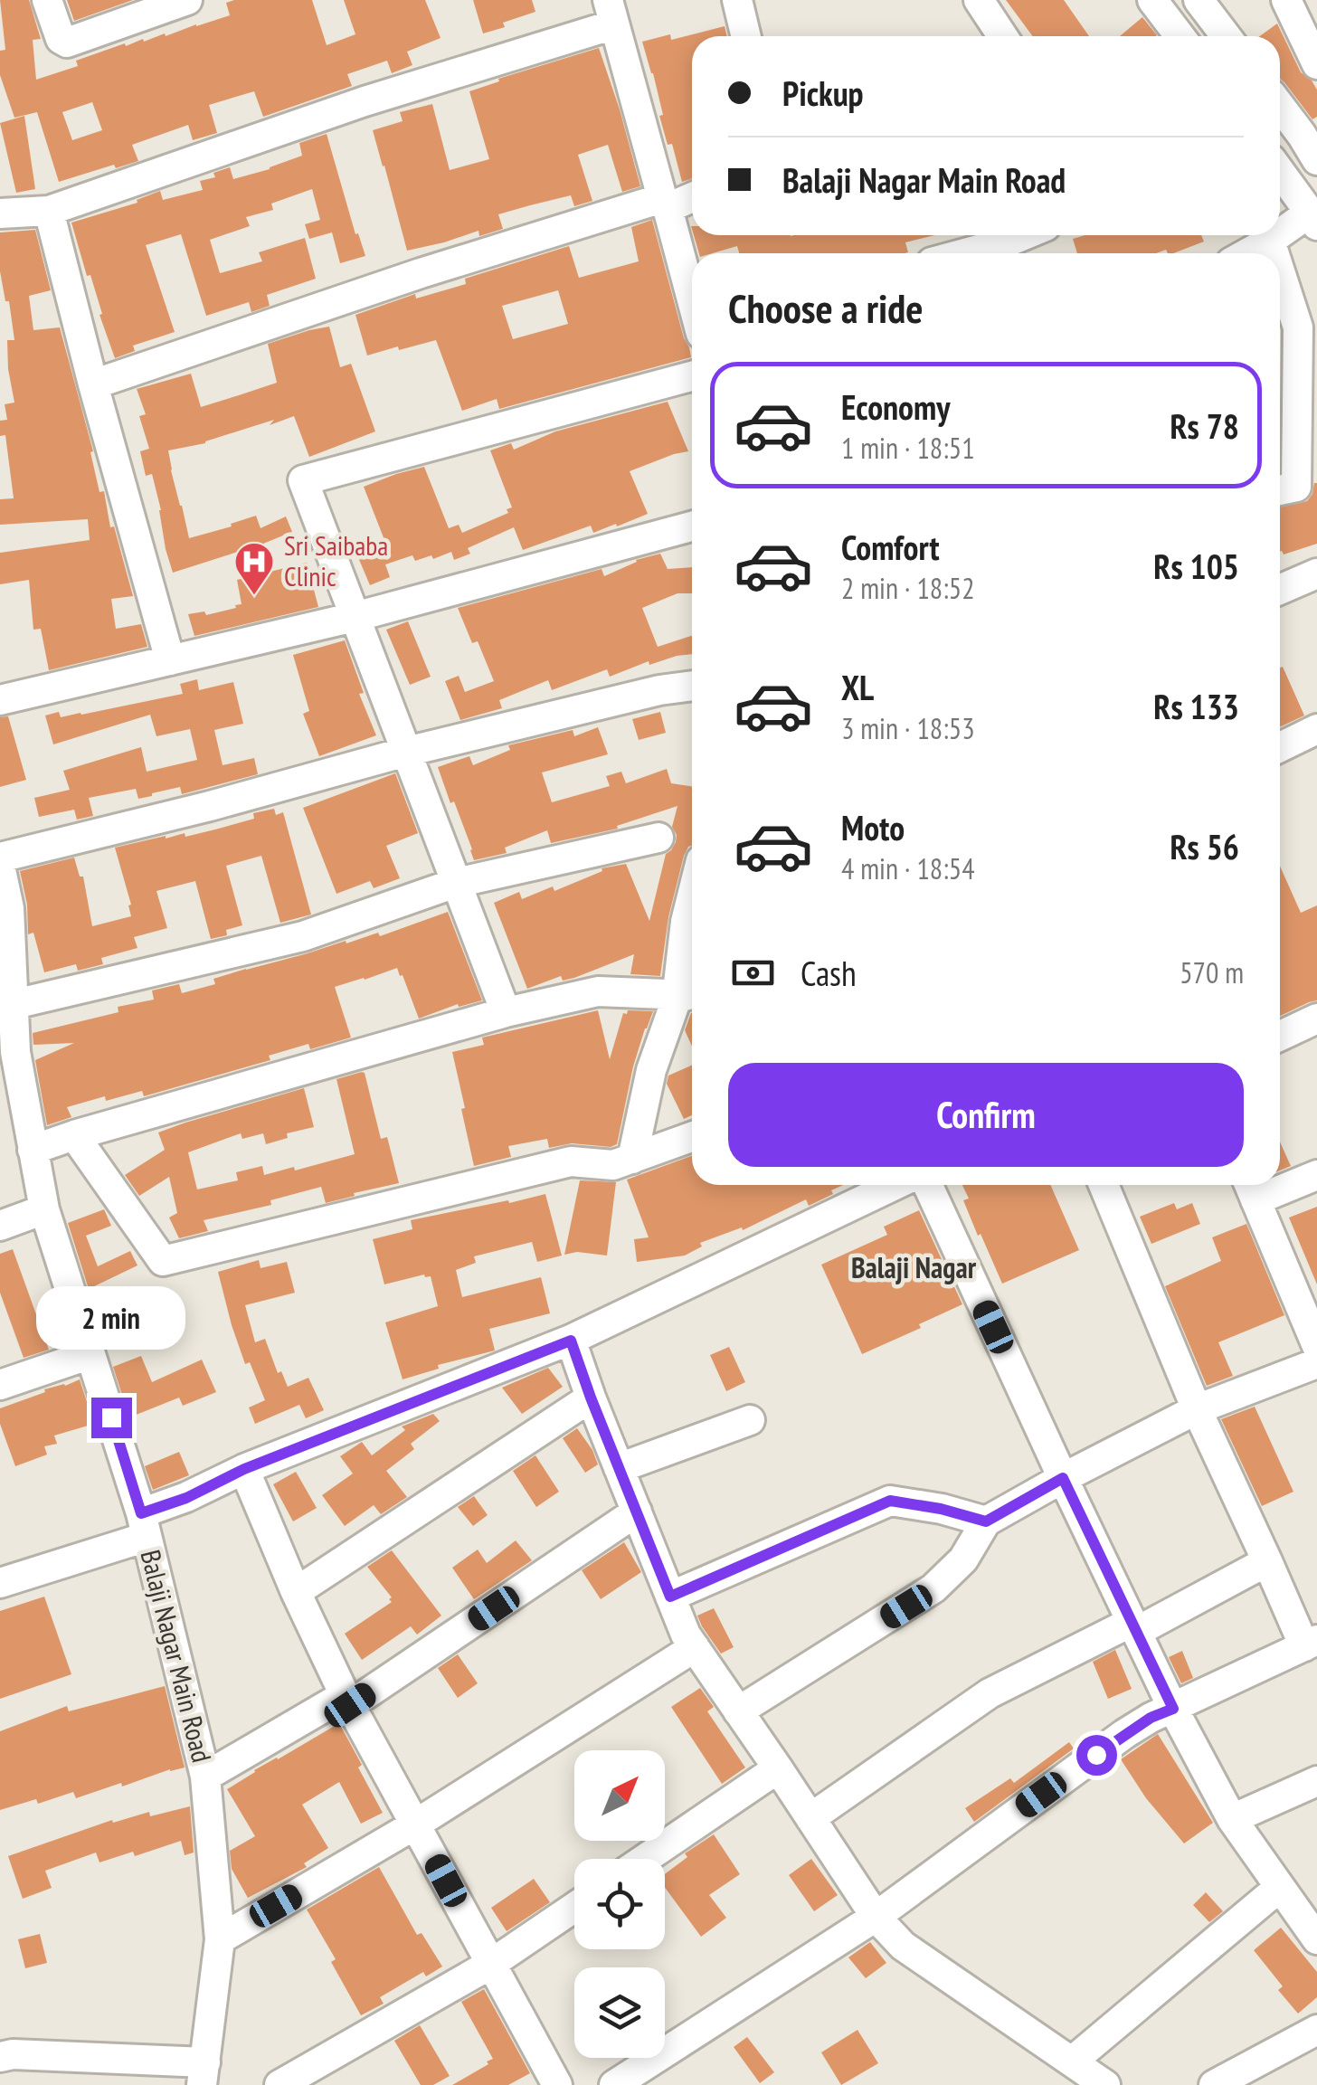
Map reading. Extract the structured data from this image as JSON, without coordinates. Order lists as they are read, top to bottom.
{
  "streets": {
    "street": ["Balaji Nagar Main Road"]
  },
  "districts": ["Balaji Nagar"],
  "places": {
    "hospital": ["Sri Saibaba Clinic"]
  },
  "north": "top right",
  "page": {
    "banner": ["Pickup", "Balaji Nagar Main Road"],
    "heading": "Choose a ride",
    "list": [
      {
        "name": "Economy",
        "note": "1 min · 18:51",
        "value": "Rs 78"
      },
      {
        "name": "Comfort",
        "note": "2 min · 18:52",
        "value": "Rs 105"
      },
      {
        "name": "XL",
        "note": "3 min · 18:53",
        "value": "Rs 133"
      },
      {
        "name": "Moto",
        "note": "4 min · 18:54",
        "value": "Rs 56"
      }
    ],
    "pay": ["Cash", "570 m"],
    "buttons": "Confirm",
    "bubble": "2 min"
  }
}
